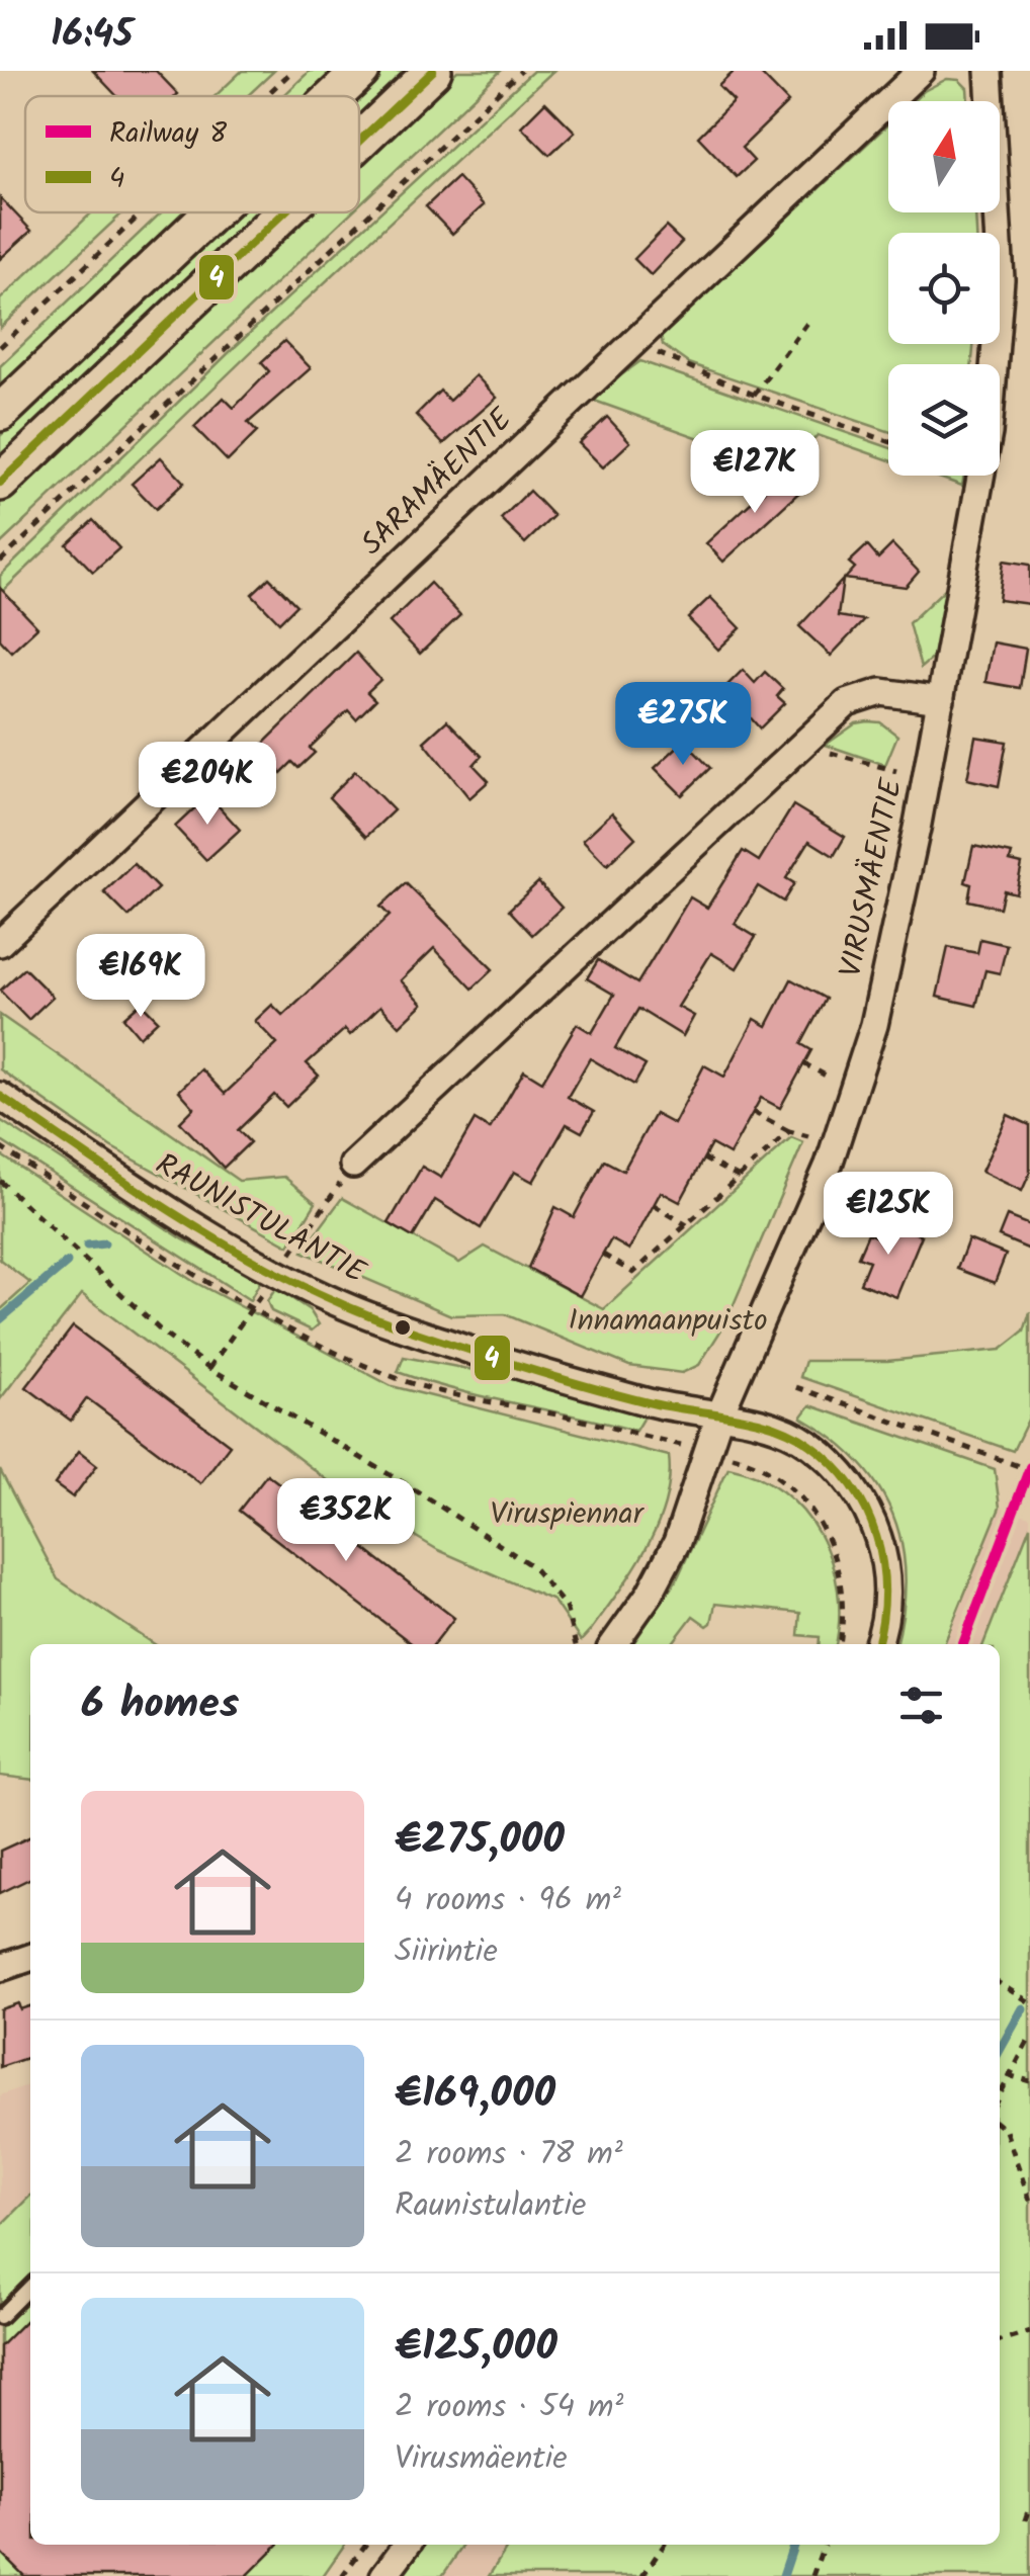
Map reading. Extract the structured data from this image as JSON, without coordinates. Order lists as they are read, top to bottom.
{
  "streets": {
    "street": ["SARAMÄENTIE", "VIRUSMÄENTIE", "RAUNISTULANTIE"]
  },
  "crossings": [
    ["VIRUSMÄENTIE", "RAUNISTULANTIE"]
  ],
  "parks": ["Innamaanpuisto", "Viruspiennar"],
  "lines": ["transit line 4", "rail line 8"],
  "legend": ["Railway 8", "4"],
  "north": "top",
  "page": {
    "status": "16:45",
    "price": [
      "€127K",
      "€275K",
      "€204K",
      "€169K",
      "€125K",
      "€352K"
    ],
    "heading": "6 homes",
    "list": [
      {
        "name": "€275,000",
        "note": "4 rooms · 96 m² · Siirintie"
      },
      {
        "name": "€169,000",
        "note": "2 rooms · 78 m² · Raunistulantie"
      },
      {
        "name": "€125,000",
        "note": "2 rooms · 54 m² · Virusmäentie"
      }
    ]
  }
}
